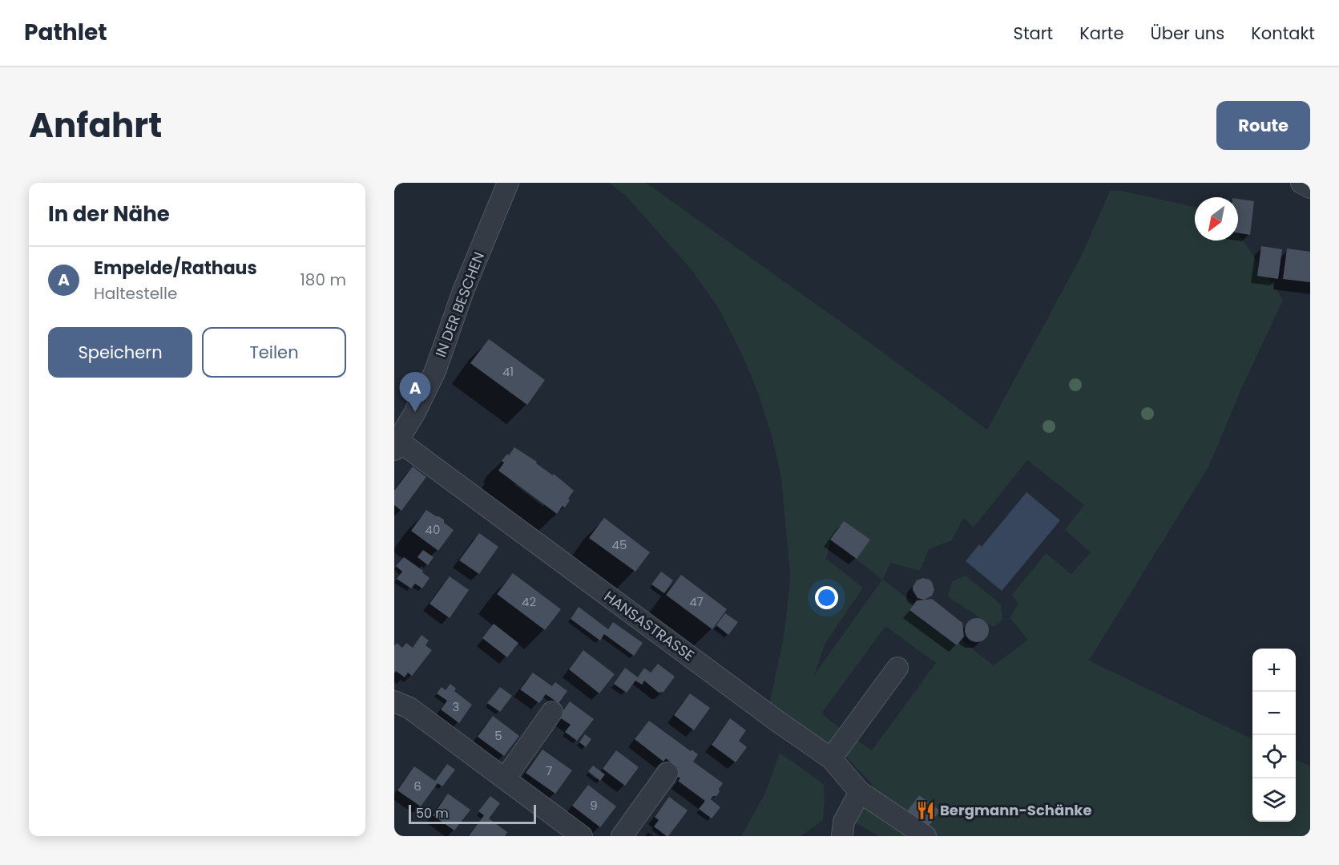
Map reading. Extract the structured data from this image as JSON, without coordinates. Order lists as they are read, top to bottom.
{
  "streets": {
    "street": ["IN DER BESCHEN", "HANSASTRASSE"]
  },
  "crossings": [
    ["IN DER BESCHEN", "HANSASTRASSE"]
  ],
  "places": {
    "restaurant": ["Bergmann-Schänke"]
  },
  "house_numbers": [
    "41",
    "40",
    "45",
    "42",
    "47",
    "3",
    "5",
    "7",
    "6",
    "9"
  ],
  "scale_bar": "50 m",
  "north": "bottom left",
  "page": {
    "header": "Pathlet",
    "nav": [
      "Start",
      "Karte",
      "Über uns",
      "Kontakt"
    ],
    "title": "Anfahrt",
    "buttons": [
      "Route",
      ["Speichern", "Teilen"]
    ],
    "heading": "In der Nähe",
    "list": [
      {
        "mark": "A",
        "name": "Empelde/Rathaus",
        "note": "Haltestelle",
        "value": "180 m"
      }
    ],
    "pins": "A",
    "map_buttons": ["+", "−"],
    "scale": "50 m"
  }
}
